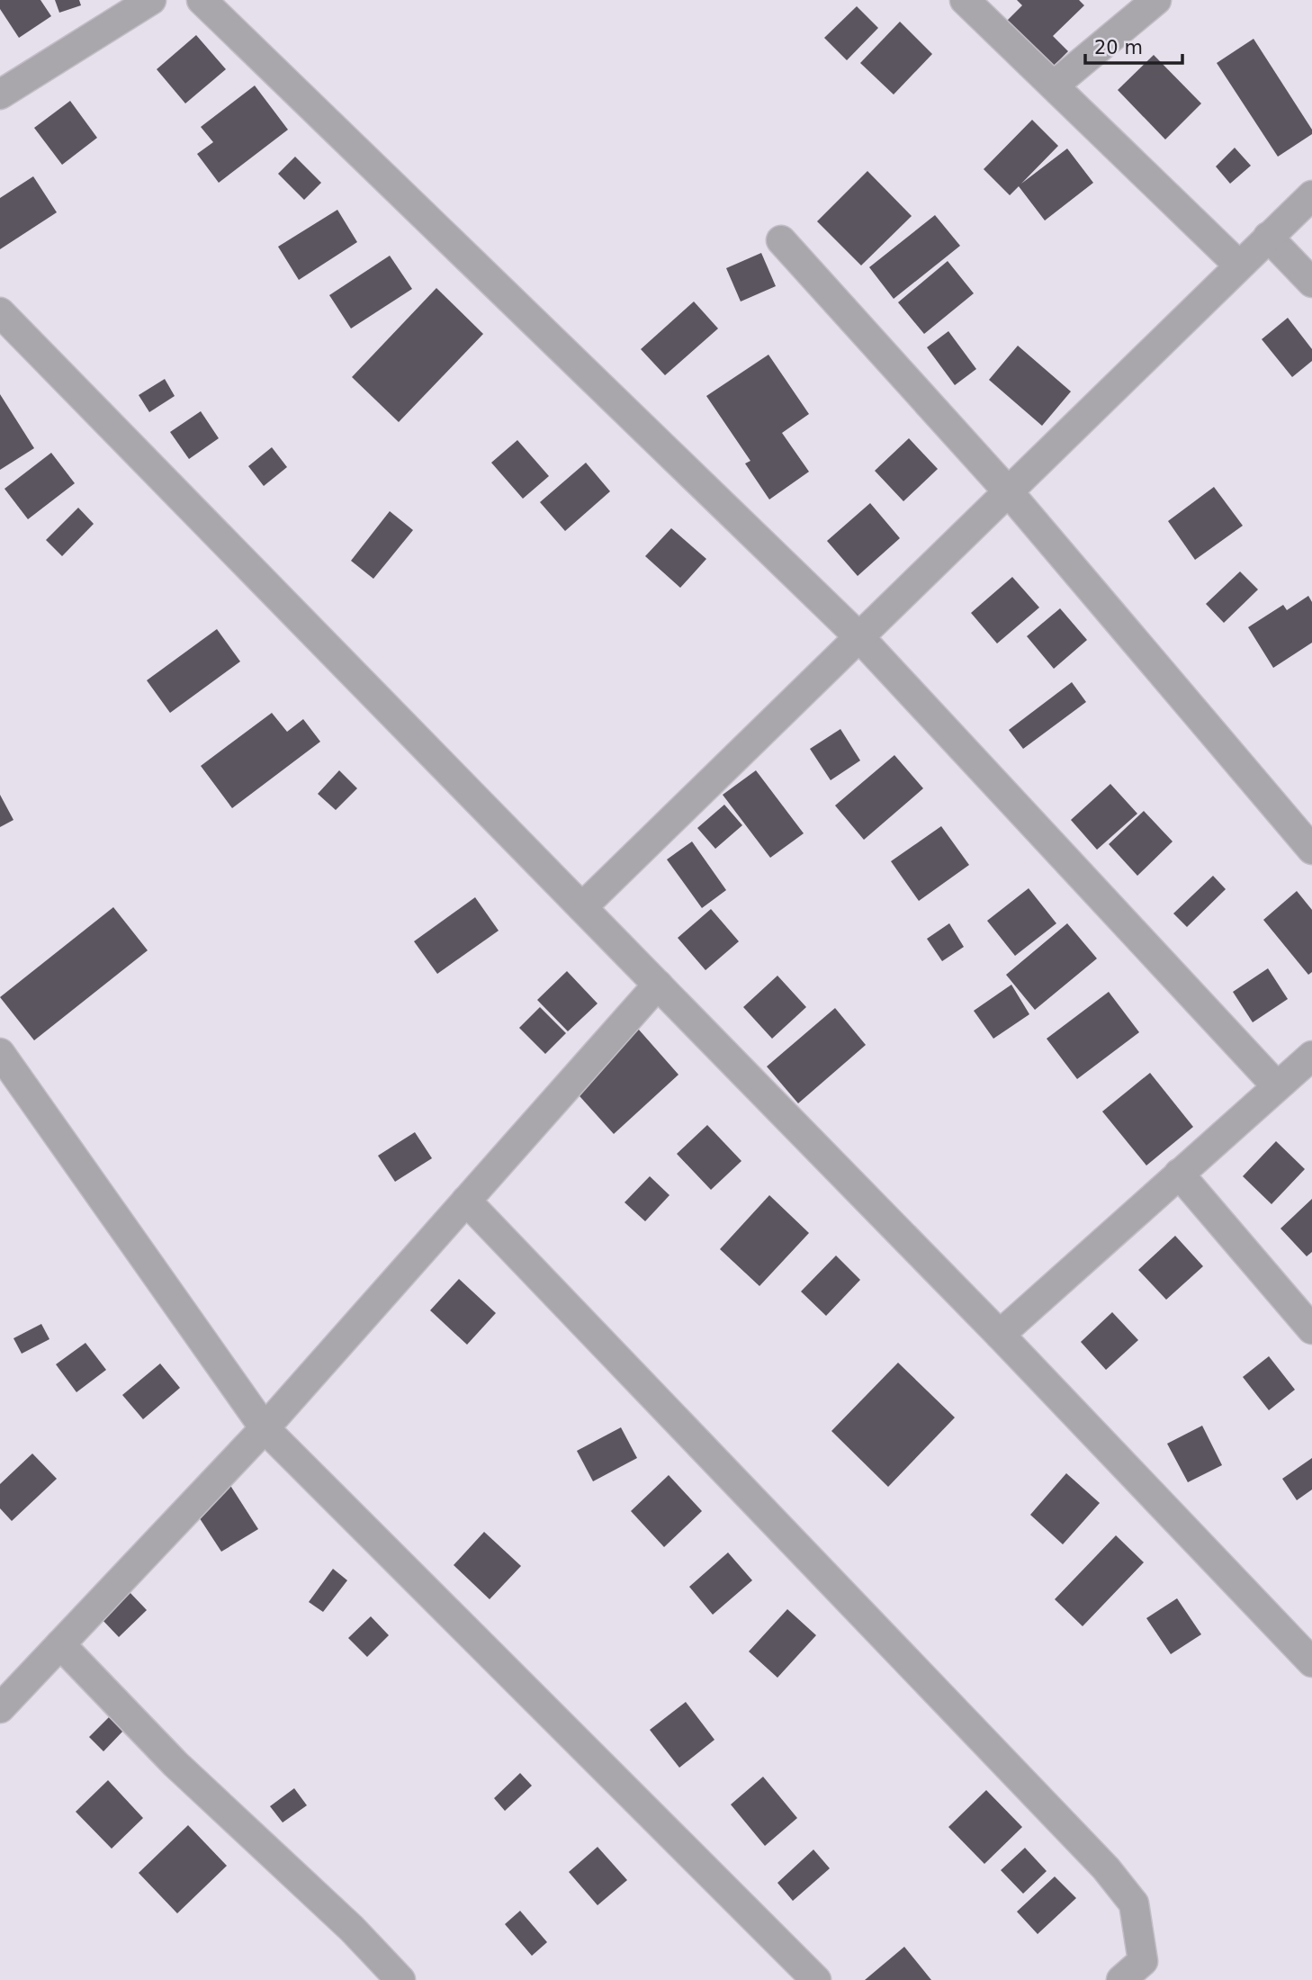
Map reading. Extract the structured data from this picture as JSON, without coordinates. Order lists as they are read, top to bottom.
{
  "scale_bar": "20 m"
}
